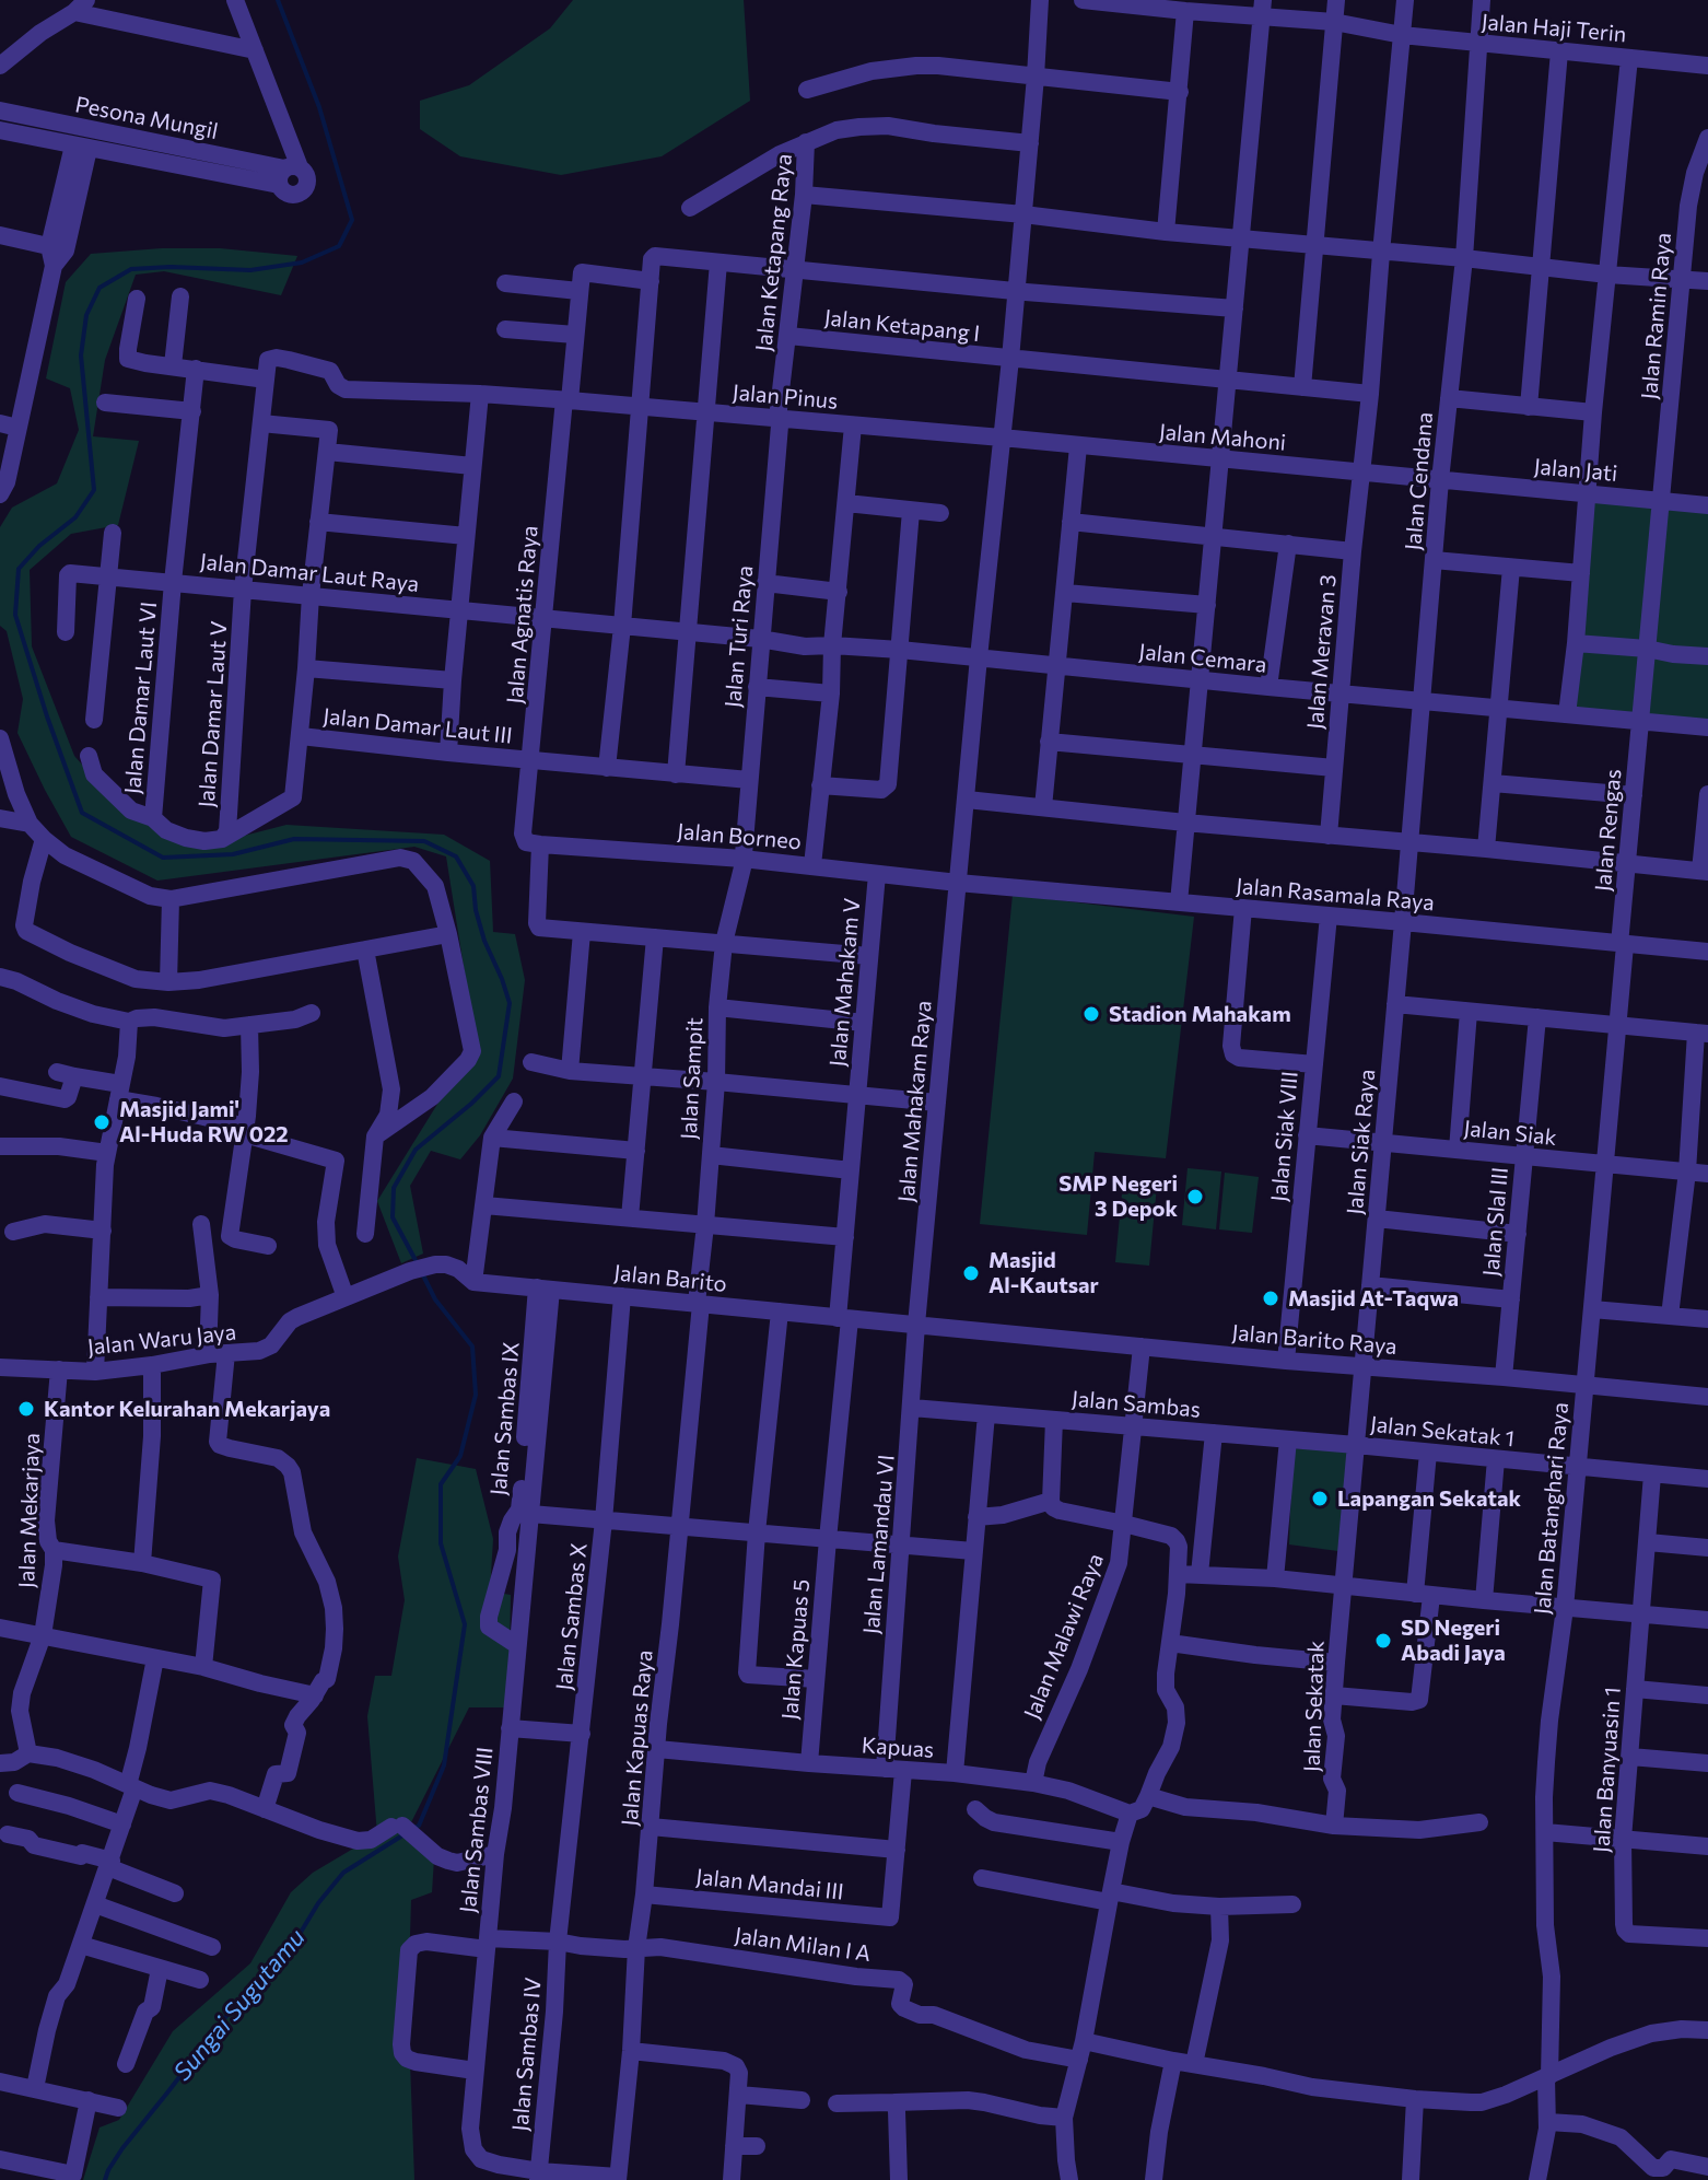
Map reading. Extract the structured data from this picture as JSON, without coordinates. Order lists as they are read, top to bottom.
{
  "streets": {
    "street": [
      "Jalan Haji Terin",
      "Pesona Mungil",
      "Jalan Ketapang Raya",
      "Jalan Ramin Raya",
      "Jalan Ketapang I",
      "Jalan Pinus",
      "Jalan Mahoni",
      "Jalan Jati",
      "Jalan Cendana",
      "Jalan Damar Laut Raya",
      "Jalan Agnatis Raya",
      "Jalan Turi Raya",
      "Jalan Meravan 3",
      "Jalan Cemara",
      "Jalan Damar Laut VI",
      "Jalan Damar Laut V",
      "Jalan Damar Laut III",
      "Jalan Rengas",
      "Jalan Borneo",
      "Jalan Rasamala Raya",
      "Jalan Mahakam V",
      "Jalan Sampit",
      "Jalan Mahakam Raya",
      "Jalan Siak",
      "Jalan Siak VIII",
      "Jalan Siak Raya",
      "Jalan Slal III",
      "Jalan Barito",
      "Jalan Waru Jaya",
      "Jalan Barito Raya",
      "Jalan Sambas",
      "Jalan Sambas IX",
      "Jalan Sekatak 1",
      "Jalan Batanghari Raya",
      "Jalan Mekarjaya",
      "Jalan Lamandau VI",
      "Jalan Sambas X",
      "Jalan Malawi Raya",
      "Jalan Kapuas 5",
      "Jalan Sekatak",
      "Jalan Kapuas Raya",
      "Kapuas",
      "Jalan Banyuasin 1",
      "Jalan Sambas VIII",
      "Jalan Mandai III",
      "Jalan Milan I A",
      "Jalan Sambas IV"
    ]
  },
  "crossings": [
    ["Jalan Haji Terin", "Jalan Cendana"],
    ["Jalan Haji Terin", "Jalan Meravan 3"],
    ["Jalan Ketapang Raya", "Jalan Ketapang I"],
    ["Jalan Ketapang Raya", "Jalan Pinus"],
    ["Jalan Ketapang Raya", "Jalan Turi Raya"],
    ["Jalan Ramin Raya", "Jalan Jati"],
    ["Jalan Ramin Raya", "Jalan Rengas"],
    ["Jalan Ketapang I", "Jalan Meravan 3"],
    ["Jalan Ketapang I", "Jalan Mahakam Raya"],
    ["Jalan Pinus", "Jalan Mahoni"],
    ["Jalan Pinus", "Jalan Agnatis Raya"],
    ["Jalan Pinus", "Jalan Turi Raya"],
    ["Jalan Pinus", "Jalan Damar Laut V"],
    ["Jalan Pinus", "Jalan Mahakam Raya"],
    ["Jalan Mahoni", "Jalan Jati"],
    ["Jalan Mahoni", "Jalan Cendana"],
    ["Jalan Mahoni", "Jalan Meravan 3"],
    ["Jalan Mahoni", "Jalan Mahakam Raya"],
    ["Jalan Jati", "Jalan Cendana"],
    ["Jalan Cendana", "Jalan Cemara"],
    ["Jalan Cendana", "Jalan Rasamala Raya"],
    ["Jalan Cendana", "Jalan Siak Raya"],
    ["Jalan Damar Laut Raya", "Jalan Agnatis Raya"],
    ["Jalan Damar Laut Raya", "Jalan Turi Raya"],
    ["Jalan Damar Laut Raya", "Jalan Cemara"],
    ["Jalan Damar Laut Raya", "Jalan Damar Laut VI"],
    ["Jalan Damar Laut Raya", "Jalan Damar Laut V"],
    ["Jalan Agnatis Raya", "Jalan Damar Laut III"],
    ["Jalan Agnatis Raya", "Jalan Borneo"],
    ["Jalan Turi Raya", "Jalan Cemara"],
    ["Jalan Turi Raya", "Jalan Damar Laut III"],
    ["Jalan Turi Raya", "Jalan Borneo"],
    ["Jalan Turi Raya", "Jalan Sampit"],
    ["Jalan Meravan 3", "Jalan Cemara"],
    ["Jalan Cemara", "Jalan Rengas"],
    ["Jalan Cemara", "Jalan Mahakam Raya"],
    ["Jalan Rengas", "Jalan Rasamala Raya"],
    ["Jalan Rengas", "Jalan Batanghari Raya"],
    ["Jalan Borneo", "Jalan Rasamala Raya"],
    ["Jalan Borneo", "Jalan Mahakam V"],
    ["Jalan Borneo", "Jalan Sampit"],
    ["Jalan Borneo", "Jalan Mahakam Raya"],
    ["Jalan Rasamala Raya", "Jalan Mahakam Raya"],
    ["Jalan Rasamala Raya", "Jalan Siak VIII"],
    ["Jalan Rasamala Raya", "Jalan Siak Raya"],
    ["Jalan Rasamala Raya", "Jalan Batanghari Raya"],
    ["Jalan Mahakam V", "Jalan Barito"],
    ["Jalan Mahakam V", "Jalan Kapuas 5"],
    ["Jalan Sampit", "Jalan Barito"],
    ["Jalan Sampit", "Jalan Kapuas Raya"],
    ["Jalan Mahakam Raya", "Jalan Barito"],
    ["Jalan Mahakam Raya", "Jalan Barito Raya"],
    ["Jalan Mahakam Raya", "Jalan Lamandau VI"],
    ["Jalan Siak", "Jalan Siak VIII"],
    ["Jalan Siak", "Jalan Siak Raya"],
    ["Jalan Siak", "Jalan Slal III"],
    ["Jalan Siak", "Jalan Batanghari Raya"],
    ["Jalan Siak VIII", "Jalan Barito Raya"],
    ["Jalan Siak Raya", "Jalan Barito Raya"],
    ["Jalan Siak Raya", "Jalan Sekatak"],
    ["Jalan Slal III", "Jalan Barito Raya"],
    ["Jalan Barito", "Jalan Waru Jaya"],
    ["Jalan Barito", "Jalan Barito Raya"],
    ["Jalan Barito", "Jalan Sambas IX"],
    ["Jalan Barito", "Jalan Lamandau VI"],
    ["Jalan Barito", "Jalan Sambas X"],
    ["Jalan Barito", "Jalan Kapuas 5"],
    ["Jalan Barito", "Jalan Kapuas Raya"],
    ["Jalan Barito", "Jalan Sambas VIII"],
    ["Jalan Waru Jaya", "Jalan Mekarjaya"],
    ["Jalan Barito Raya", "Jalan Batanghari Raya"],
    ["Jalan Barito Raya", "Jalan Lamandau VI"],
    ["Jalan Barito Raya", "Jalan Malawi Raya"],
    ["Jalan Barito Raya", "Jalan Sekatak"],
    ["Jalan Sambas", "Jalan Sekatak 1"],
    ["Jalan Sambas", "Jalan Lamandau VI"],
    ["Jalan Sambas", "Jalan Malawi Raya"],
    ["Jalan Sambas", "Jalan Sekatak"],
    ["Jalan Sambas IX", "Jalan Sambas VIII"],
    ["Jalan Sekatak 1", "Jalan Batanghari Raya"],
    ["Jalan Sekatak 1", "Jalan Sekatak"],
    ["Jalan Sekatak 1", "Jalan Banyuasin 1"],
    ["Jalan Lamandau VI", "Kapuas"],
    ["Jalan Sambas X", "Jalan Sambas IV"],
    ["Jalan Malawi Raya", "Kapuas"],
    ["Jalan Kapuas 5", "Kapuas"],
    ["Jalan Kapuas Raya", "Kapuas"],
    ["Jalan Kapuas Raya", "Jalan Mandai III"],
    ["Jalan Kapuas Raya", "Jalan Milan I A"],
    ["Jalan Sambas VIII", "Jalan Sambas IV"]
  ],
  "water": ["Sungai Sugutamu"],
  "places": [
    "Stadion Mahakam",
    "Masjid Jami' Al-Huda RW 022",
    "SMP Negeri 3 Depok",
    "Masjid Al-Kautsar",
    "Masjid At-Taqwa",
    "Kantor Kelurahan Mekarjaya",
    "Lapangan Sekatak",
    "SD Negeri Abadi Jaya"
  ]
}
